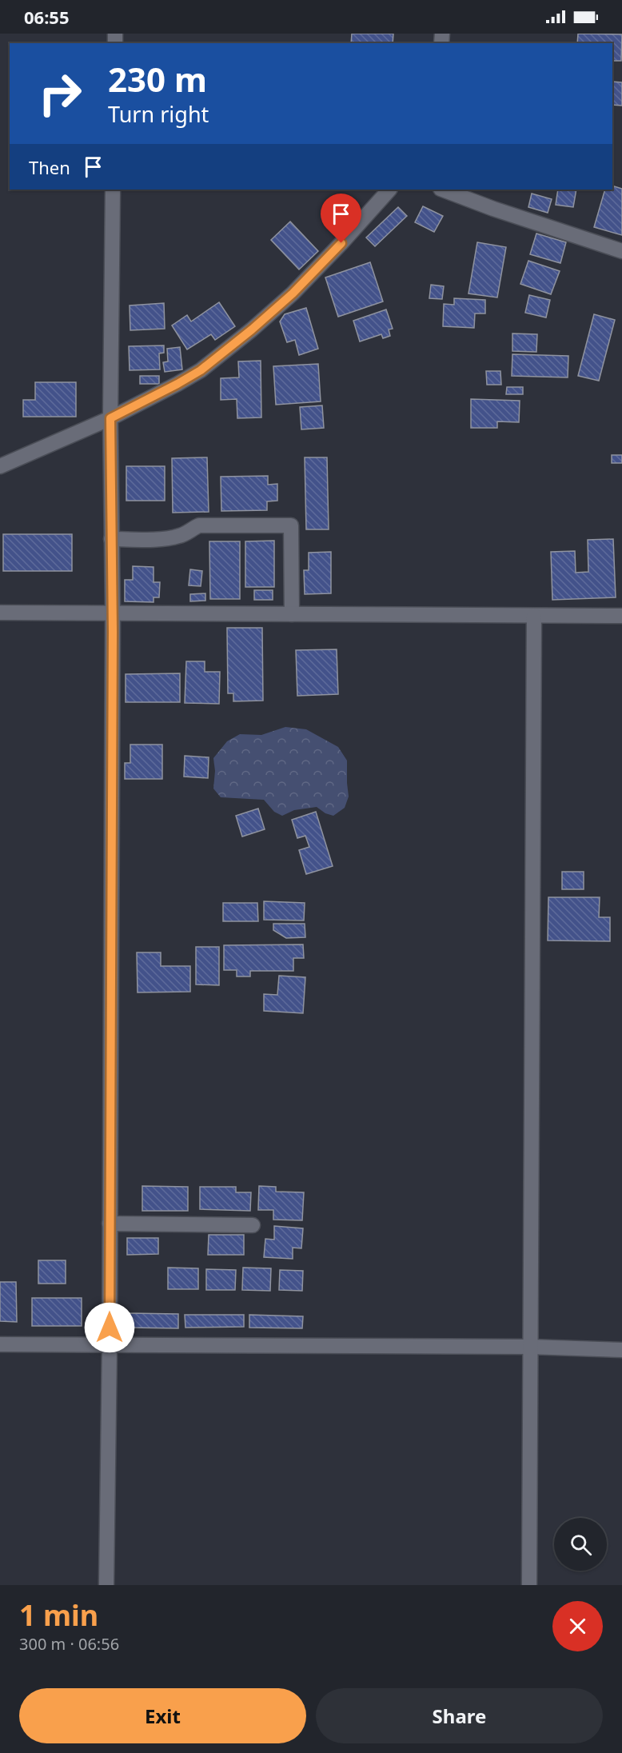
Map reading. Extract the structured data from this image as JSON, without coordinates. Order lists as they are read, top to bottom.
{
  "page": {
    "status": "06:55",
    "turn": ["230 m", "Turn right"],
    "then": "Then",
    "heading": ["1 min", "300 m · 06:56"],
    "buttons": ["Exit", "Share"]
  }
}
